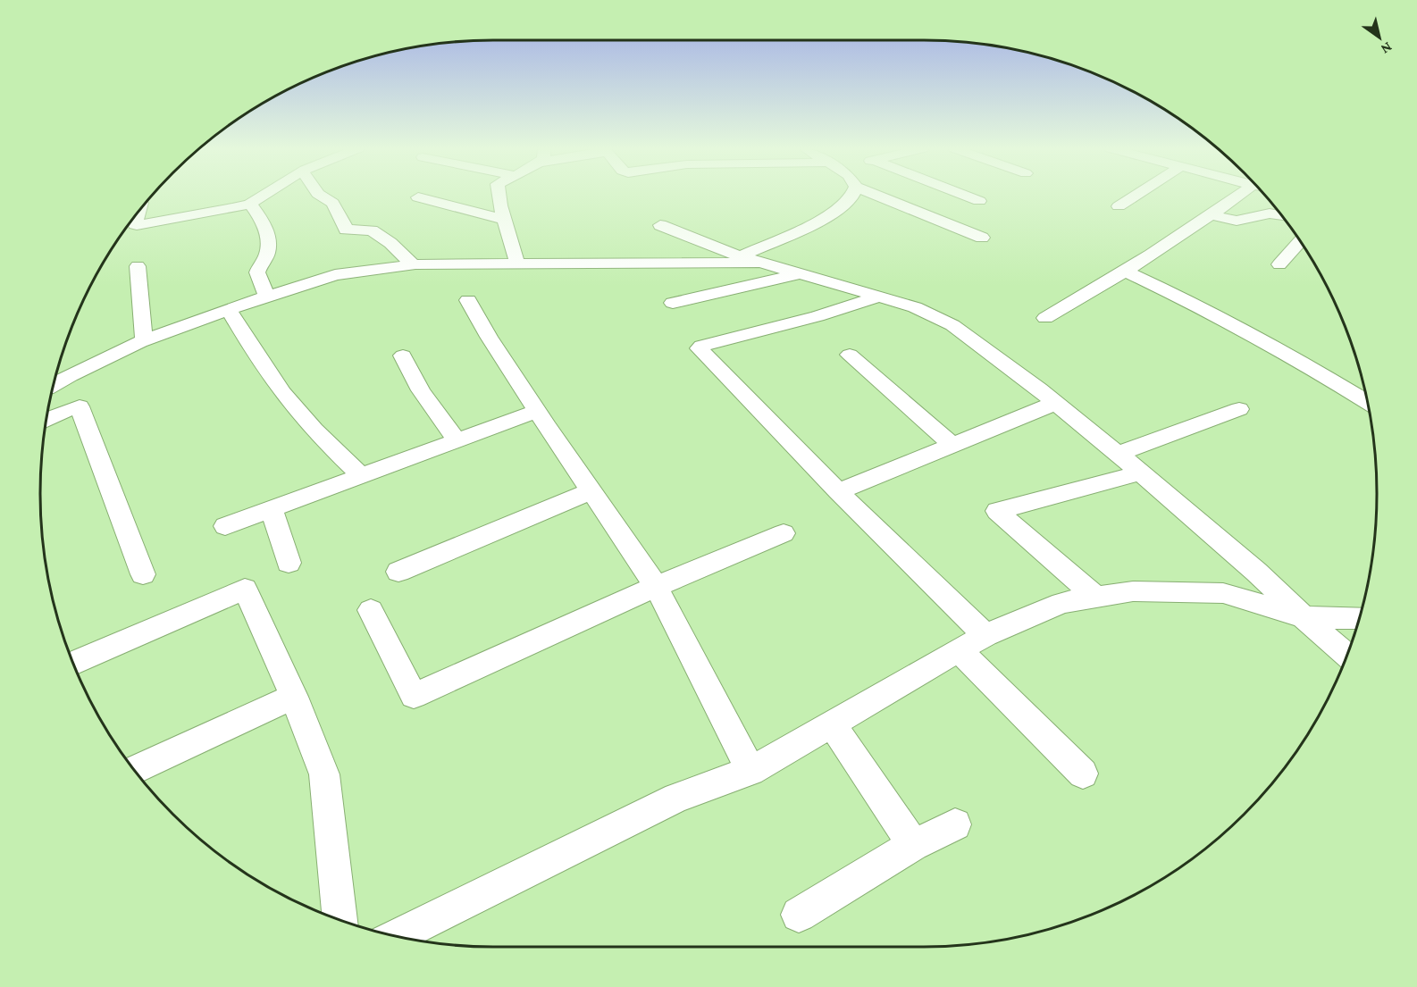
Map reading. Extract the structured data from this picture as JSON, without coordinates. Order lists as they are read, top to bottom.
{
  "north": "bottom right"
}
